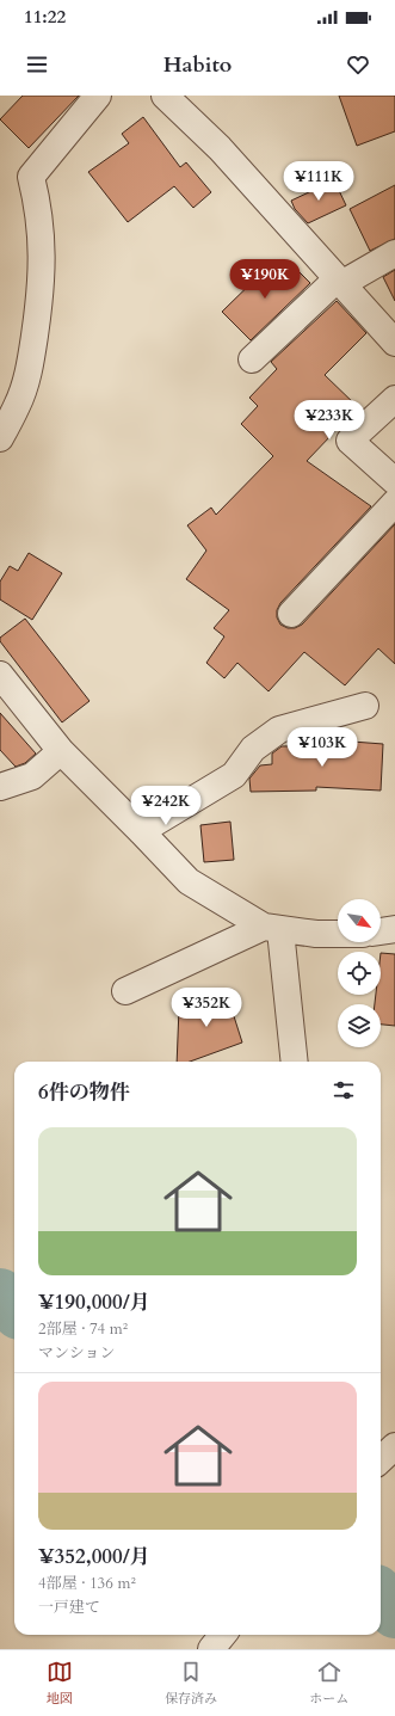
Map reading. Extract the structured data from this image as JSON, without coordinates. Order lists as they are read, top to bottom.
{
  "north": "bottom right",
  "page": {
    "status": "11:22",
    "header": "Habito",
    "price": [
      "¥111K",
      "¥190K",
      "¥233K",
      "¥103K",
      "¥242K",
      "¥352K"
    ],
    "heading": "6件の物件",
    "list": [
      {
        "name": "¥190,000/月",
        "note": "2部屋 · 74 m² · マンション"
      },
      {
        "name": "¥352,000/月",
        "note": "4部屋 · 136 m² · 一戸建て"
      }
    ],
    "tabs": ["地図", "保存済み", "ホーム"]
  }
}
